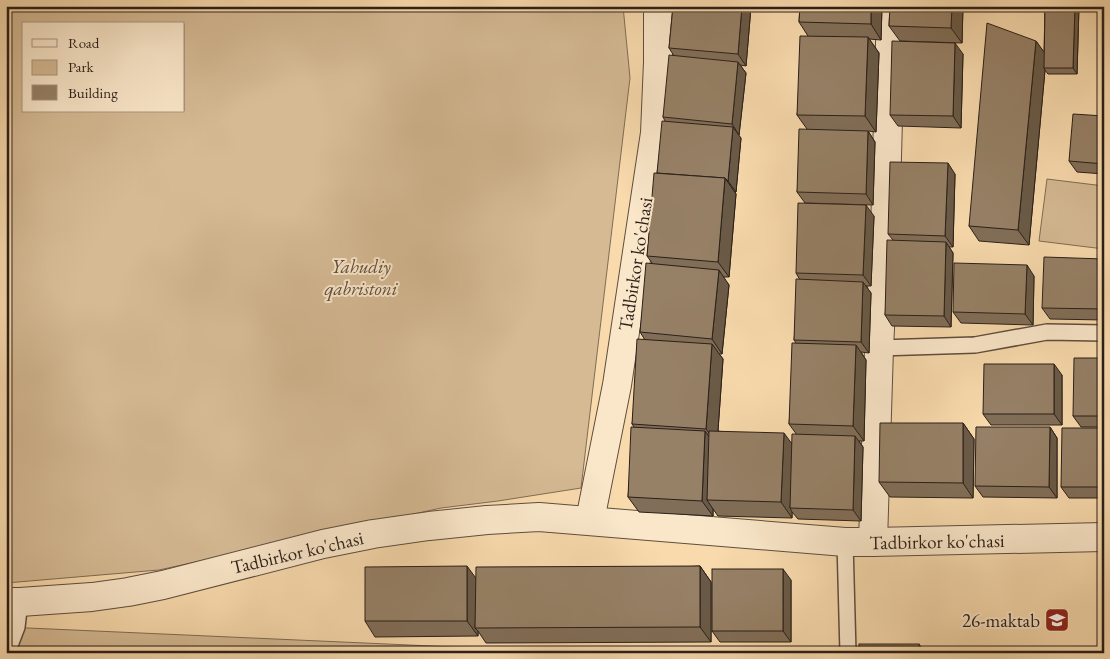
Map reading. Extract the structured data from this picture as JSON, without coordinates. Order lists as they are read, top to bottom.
{
  "streets": {
    "street": ["Tadbirkor ko'chasi"]
  },
  "parks": ["Yahudiy qabristoni"],
  "places": {
    "school or university": ["26-maktab"]
  },
  "legend": ["Road", "Park", "Building"]
}
